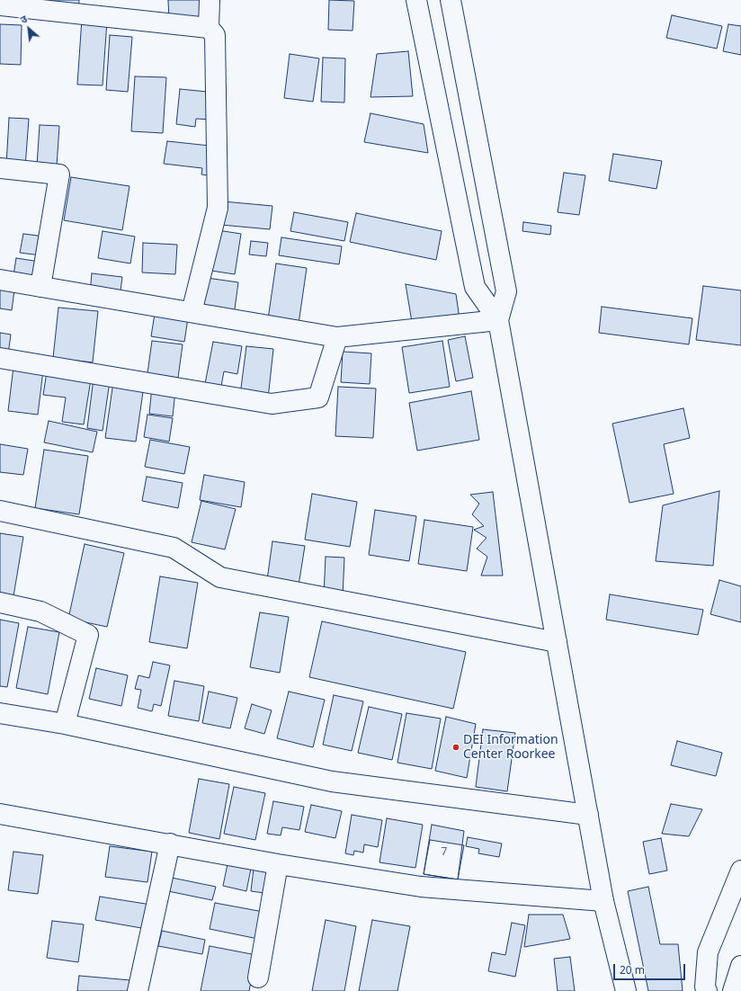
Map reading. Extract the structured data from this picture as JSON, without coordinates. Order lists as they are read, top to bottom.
{
  "places": ["DEI Information Center Roorkee"],
  "house_numbers": ["7"],
  "scale_bar": "20 m",
  "north": "top left"
}
